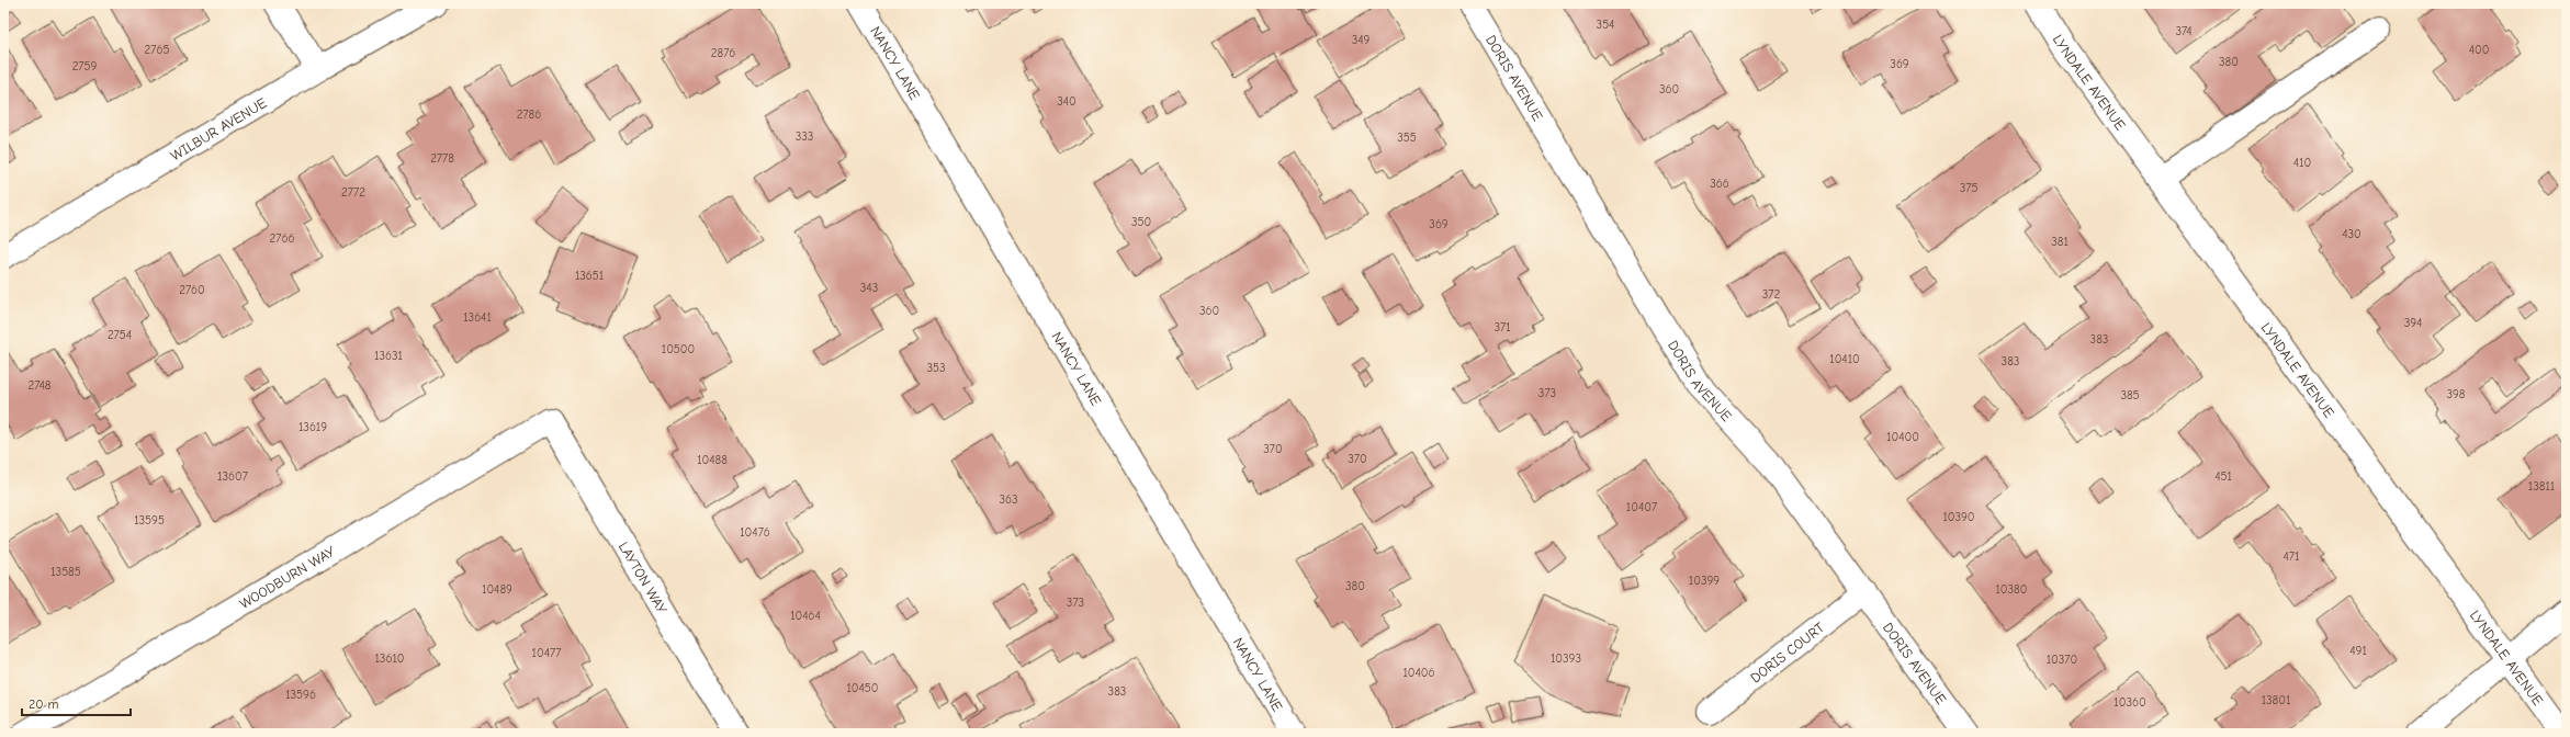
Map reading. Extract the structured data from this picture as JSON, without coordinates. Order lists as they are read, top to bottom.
{
  "streets": {
    "street": [
      "NANCY LANE",
      "DORIS AVENUE",
      "LYNDALE AVENUE",
      "WILBUR AVENUE",
      "WOODBURN WAY",
      "LAYTON WAY",
      "DORIS COURT"
    ]
  },
  "crossings": [
    ["DORIS AVENUE", "DORIS COURT"],
    ["WOODBURN WAY", "LAYTON WAY"]
  ],
  "house_numbers": [
    "354",
    "374",
    "349",
    "2765",
    "400",
    "2876",
    "380",
    "369",
    "2759",
    "360",
    "340",
    "2786",
    "333",
    "355",
    "2778",
    "410",
    "366",
    "375",
    "2772",
    "350",
    "369",
    "430",
    "2766",
    "381",
    "13651",
    "343",
    "2760",
    "372",
    "360",
    "13641",
    "394",
    "371",
    "2754",
    "383",
    "10500",
    "13631",
    "10410",
    "383",
    "353",
    "2748",
    "373",
    "398",
    "385",
    "13619",
    "10400",
    "370",
    "370",
    "10488",
    "13607",
    "451",
    "13811",
    "363",
    "10407",
    "10390",
    "13595",
    "10476",
    "471",
    "13585",
    "10399",
    "380",
    "10489",
    "10380",
    "373",
    "10464",
    "491",
    "10477",
    "13610",
    "10393",
    "10370",
    "10406",
    "10450",
    "383",
    "13596",
    "13801",
    "10360"
  ],
  "scale_bar": "20 m"
}
